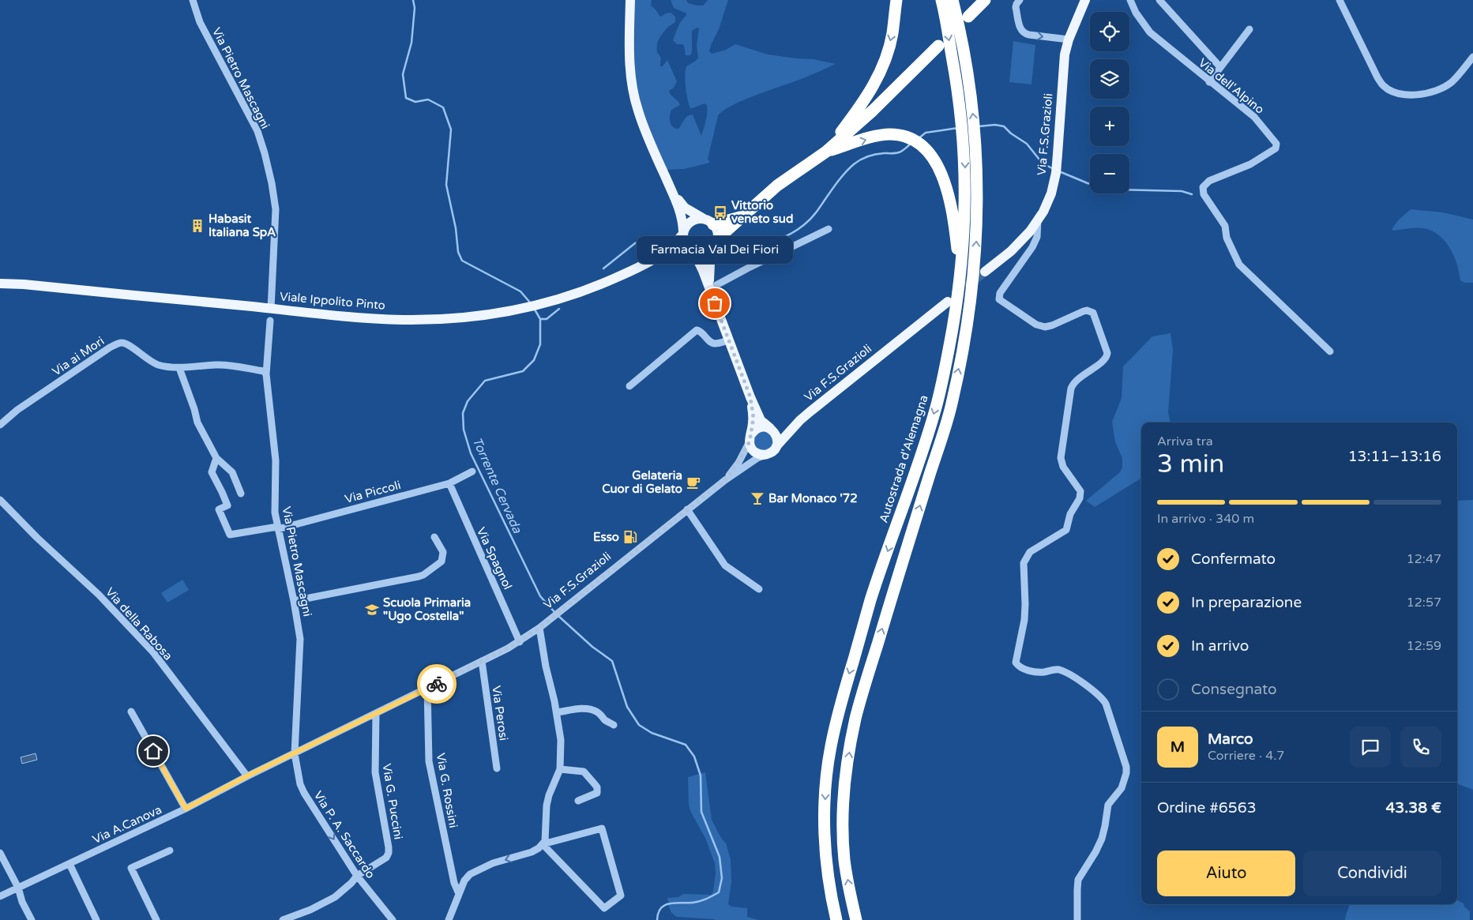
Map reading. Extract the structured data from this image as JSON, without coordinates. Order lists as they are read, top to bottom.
{
  "streets": {
    "highway": ["Autostrada d'Alemagna"],
    "main road": ["Via F.S.Grazioli", "Viale Ippolito Pinto"],
    "street": [
      "Via Pietro Mascagni",
      "Via dell'Alpino",
      "Via ai Mori",
      "Via Piccoli",
      "Via Spagnol",
      "Via della Rabosa",
      "Via Perosi",
      "Via G. Rossini",
      "Via G. Puccini",
      "Via A.Canova",
      "Via P. A. Saccardo"
    ]
  },
  "crossings": [
    ["Via Pietro Mascagni", "Viale Ippolito Pinto"],
    ["Via Pietro Mascagni", "Via ai Mori"],
    ["Via Pietro Mascagni", "Via Piccoli"],
    ["Via Pietro Mascagni", "Via A.Canova"],
    ["Via Pietro Mascagni", "Via P. A. Saccardo"],
    ["Via F.S.Grazioli", "Via A.Canova"],
    ["Via Piccoli", "Via Spagnol"],
    ["Via Spagnol", "Via A.Canova"],
    ["Via della Rabosa", "Via A.Canova"],
    ["Via Perosi", "Via A.Canova"],
    ["Via G. Rossini", "Via A.Canova"],
    ["Via G. Puccini", "Via A.Canova"],
    ["Via G. Puccini", "Via P. A. Saccardo"],
    ["Via A.Canova", "Via P. A. Saccardo"]
  ],
  "one_way": ["Via P. A. Saccardo"],
  "water": ["Torrente Cervada"],
  "places": {
    "bus stop": ["Vittorio veneto sud"],
    "building": ["Habasit Italiana SpA"],
    "other": ["Farmacia Val Dei Fiori"],
    "cafe": ["Gelateria Cuor di Gelato"],
    "bar": ["Bar Monaco '72"],
    "fuel station": ["Esso"],
    "school or university": ["Scuola Primaria \"Ugo Costella\""]
  },
  "page": {
    "map_buttons": ["+", "−"],
    "bubble": "Farmacia Val Dei Fiori",
    "heading": ["3 min", "Arriva tra", "13:11–13:16"],
    "panel": [
      "Marco",
      "Corriere · 4.7",
      "Ordine #6563",
      "43.38 €"
    ],
    "bar": "In arrivo · 340 m",
    "list": [
      ["Confermato", "12:47"],
      ["In preparazione", "12:57"],
      ["In arrivo", "12:59"],
      "Consegnato"
    ],
    "round": "M",
    "buttons": ["Aiuto", "Condividi"]
  }
}
